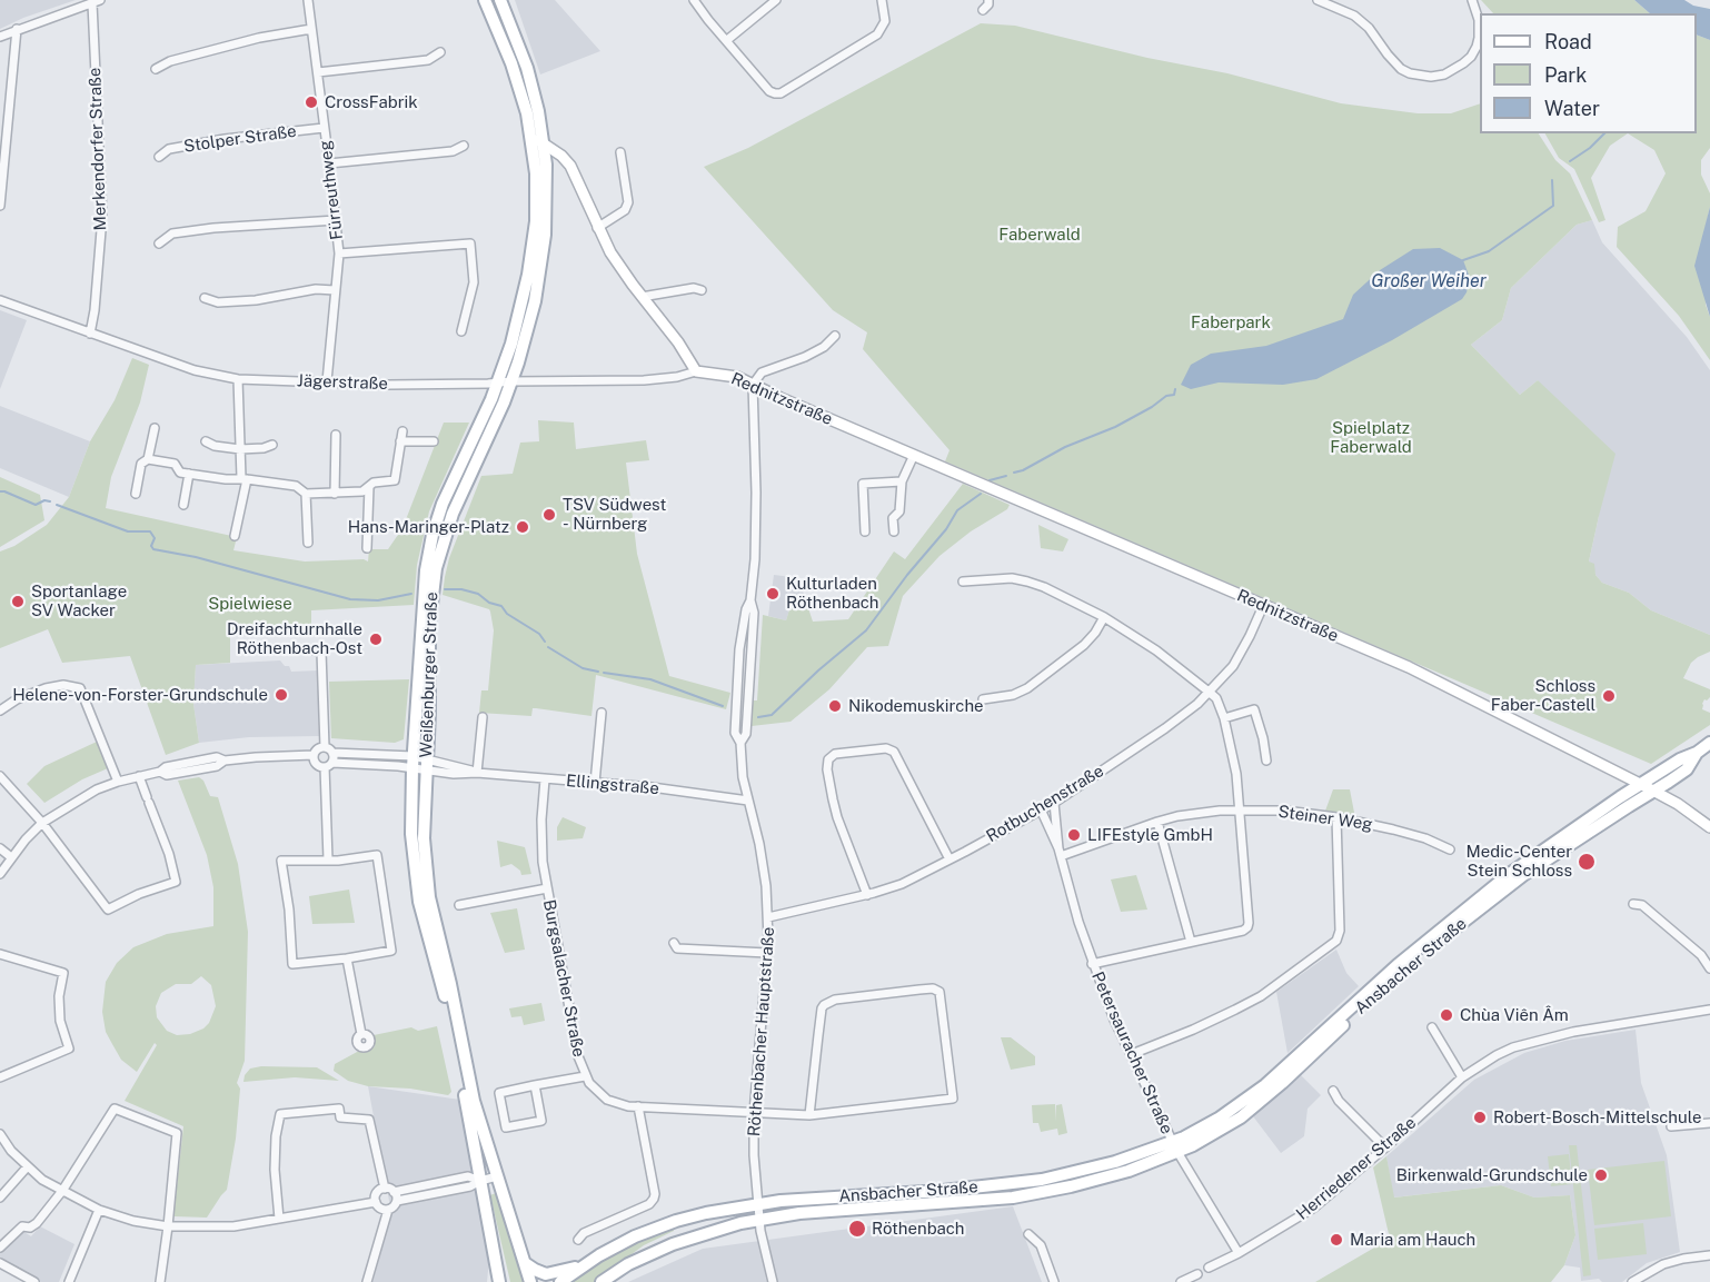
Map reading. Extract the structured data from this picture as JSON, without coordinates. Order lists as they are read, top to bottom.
{
  "streets": {
    "main road": ["Rednitzstraße", "Weißenburger Straße", "Ansbacher Straße"],
    "street": [
      "Stolper Straße",
      "Merkendorfer Straße",
      "Fürreuthweg",
      "Jägerstraße",
      "Ellingstraße",
      "Rotbuchenstraße",
      "Steiner Weg",
      "Burgsalacher Straße",
      "Röthenbacher Hauptstraße",
      "Petersauracher Straße",
      "Herriedener Straße"
    ]
  },
  "crossings": [
    ["Stolper Straße", "Fürreuthweg"],
    ["Merkendorfer Straße", "Jägerstraße"],
    ["Fürreuthweg", "Jägerstraße"],
    ["Jägerstraße", "Rednitzstraße"],
    ["Jägerstraße", "Weißenburger Straße"],
    ["Rednitzstraße", "Rotbuchenstraße"],
    ["Rednitzstraße", "Ansbacher Straße"],
    ["Rednitzstraße", "Röthenbacher Hauptstraße"],
    ["Weißenburger Straße", "Ellingstraße"],
    ["Ellingstraße", "Burgsalacher Straße"],
    ["Ellingstraße", "Röthenbacher Hauptstraße"],
    ["Rotbuchenstraße", "Röthenbacher Hauptstraße"],
    ["Rotbuchenstraße", "Petersauracher Straße"],
    ["Steiner Weg", "Petersauracher Straße"],
    ["Ansbacher Straße", "Röthenbacher Hauptstraße"],
    ["Ansbacher Straße", "Petersauracher Straße"],
    ["Burgsalacher Straße", "Röthenbacher Hauptstraße"],
    ["Petersauracher Straße", "Herriedener Straße"]
  ],
  "water": ["Großer Weiher"],
  "parks": [
    "Faberwald",
    "Faberpark",
    "Spielplatz Faberwald",
    "Spielwiese"
  ],
  "places": [
    "CrossFabrik",
    "TSV Südwest - Nürnberg",
    "Hans-Maringer-Platz",
    "Kulturladen Röthenbach",
    "Sportanlage SV Wacker",
    "Dreifachturnhalle Röthenbach-Ost",
    "Helene-von-Forster-Grundschule",
    "Schloss Faber-Castell",
    "Nikodemuskirche",
    "LIFEstyle GmbH",
    "Medic-Center Stein Schloss",
    "Chùa Viên Âm",
    "Robert-Bosch-Mittelschule",
    "Birkenwald-Grundschule",
    "Röthenbach",
    "Maria am Hauch"
  ],
  "legend": ["Road", "Park", "Water"]
}
